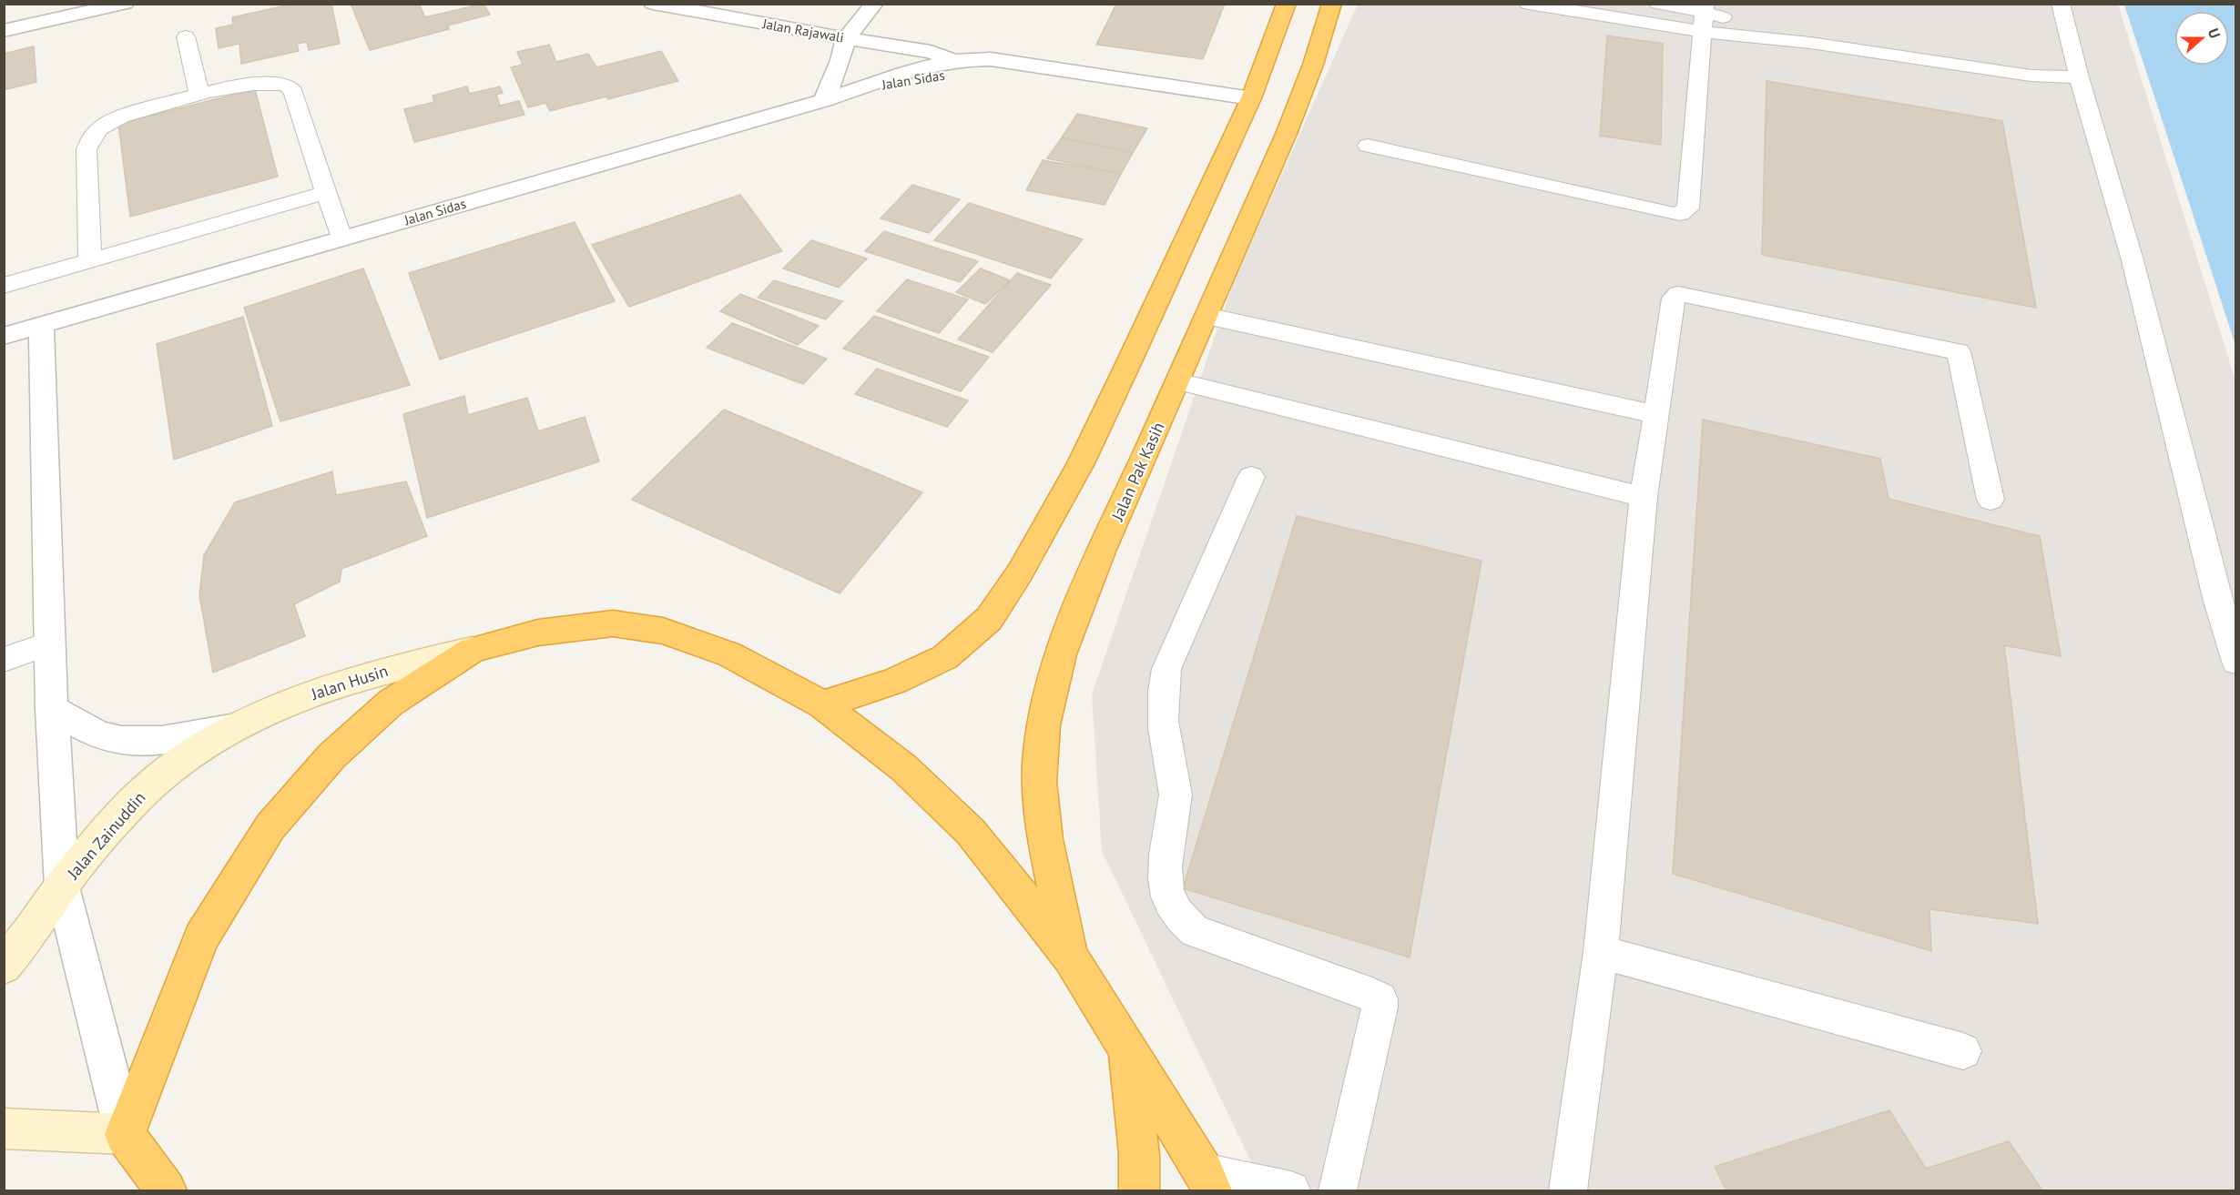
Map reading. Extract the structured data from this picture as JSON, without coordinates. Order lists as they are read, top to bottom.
{
  "streets": {
    "highway": ["Jalan Pak Kasih"],
    "street": [
      "Jalan Rajawali",
      "Jalan Sidas",
      "Jalan Husin",
      "Jalan Zainuddin"
    ]
  },
  "crossings": [
    ["Jalan Rajawali", "Jalan Sidas"],
    ["Jalan Husin", "Jalan Zainuddin"]
  ],
  "north": "right"
}
